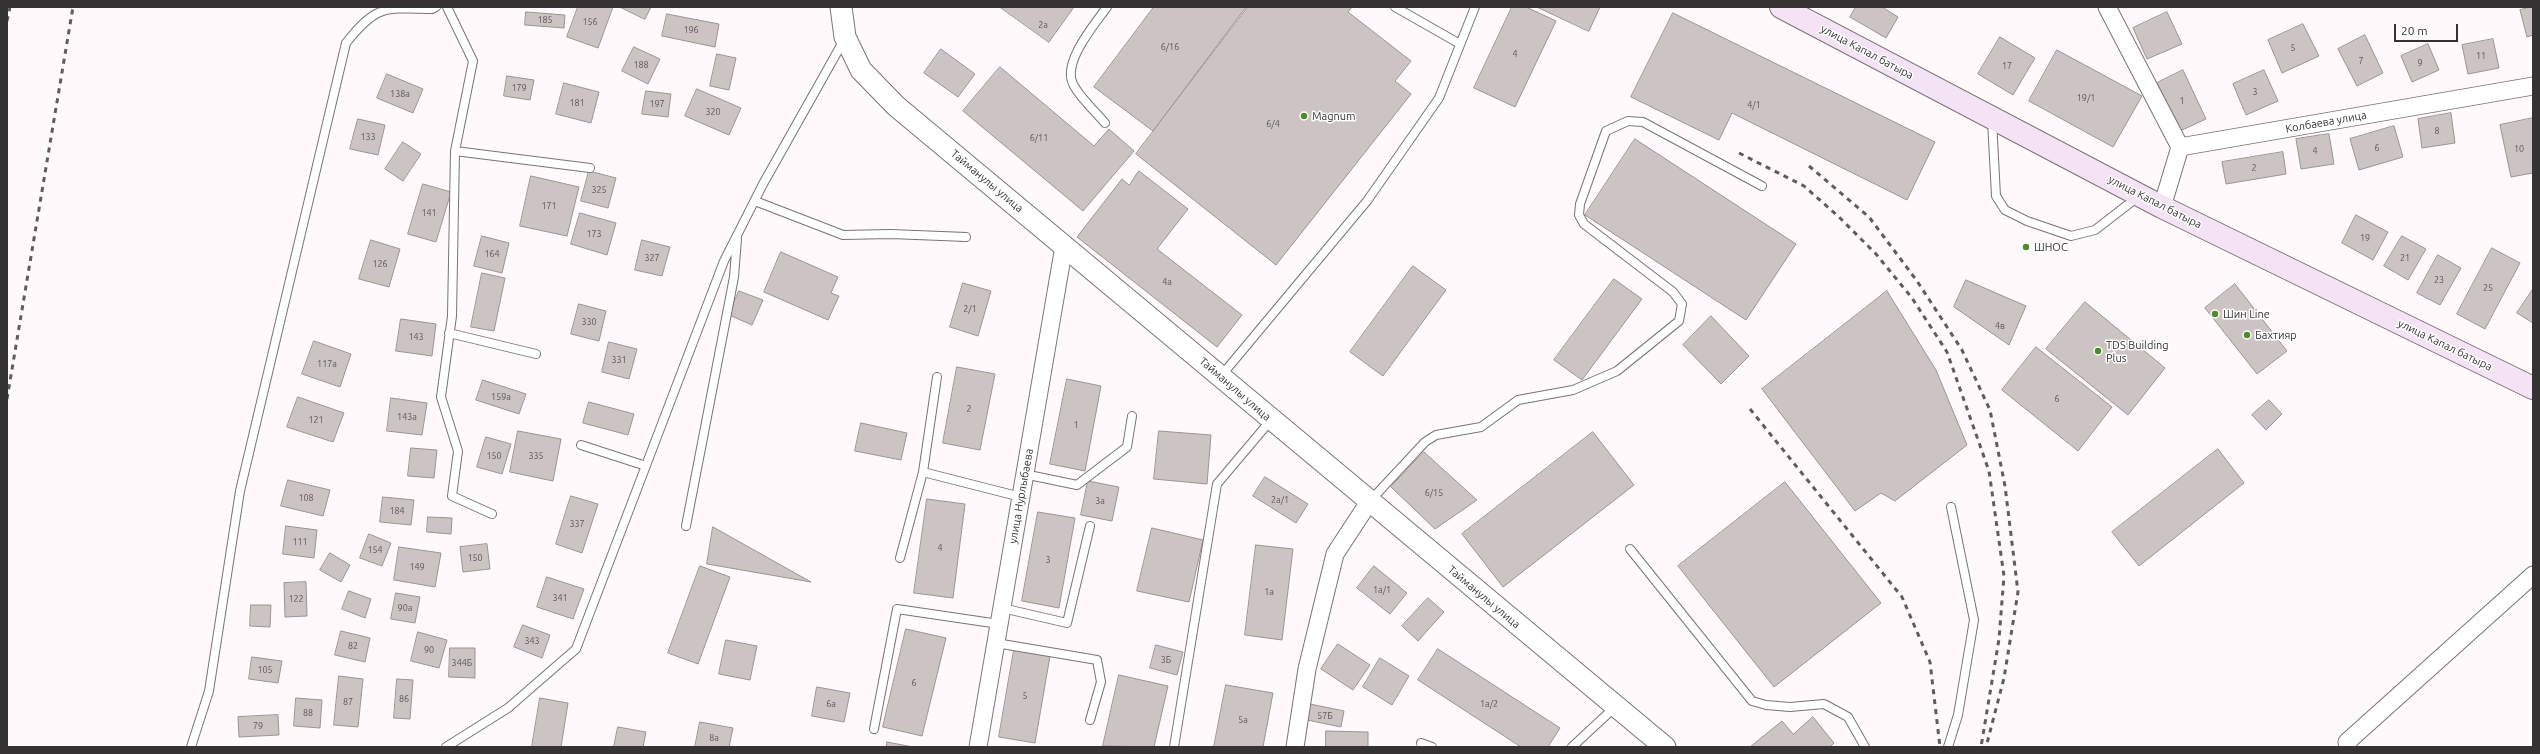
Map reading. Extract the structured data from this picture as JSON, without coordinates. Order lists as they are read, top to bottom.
{
  "streets": {
    "main road": ["улица Капал батыра"],
    "street": ["Колбаева улица", "Тайманулы улица", "улица Нурлыбаева"]
  },
  "crossings": [
    ["Тайманулы улица", "улица Нурлыбаева"]
  ],
  "places": [
    "Magnum",
    "ШНОС",
    "Шин Line",
    "Бахтияр",
    "TDS Building Plus"
  ],
  "house_numbers": [
    "185",
    "156",
    "2а",
    "196",
    "6/16",
    "5",
    "4",
    "11",
    "7",
    "9",
    "188",
    "17",
    "179",
    "3",
    "138а",
    "19/1",
    "1",
    "181",
    "197",
    "4/1",
    "320",
    "6/4",
    "8",
    "133",
    "6/11",
    "6",
    "10",
    "4",
    "2",
    "325",
    "171",
    "141",
    "173",
    "19",
    "164",
    "327",
    "21",
    "126",
    "23",
    "4а",
    "25",
    "2/1",
    "330",
    "4в",
    "143",
    "331",
    "117а",
    "159а",
    "6",
    "2",
    "143а",
    "121",
    "1",
    "150",
    "335",
    "6/15",
    "108",
    "2а/1",
    "3а",
    "184",
    "337",
    "111",
    "4",
    "154",
    "150",
    "3",
    "149",
    "1а/1",
    "1а",
    "341",
    "122",
    "90а",
    "343",
    "82",
    "90",
    "3Б",
    "344Б",
    "105",
    "6",
    "5",
    "86",
    "87",
    "6а",
    "1а/2",
    "88",
    "57Б",
    "5а",
    "79",
    "8а"
  ],
  "scale_bar": "20 m"
}
